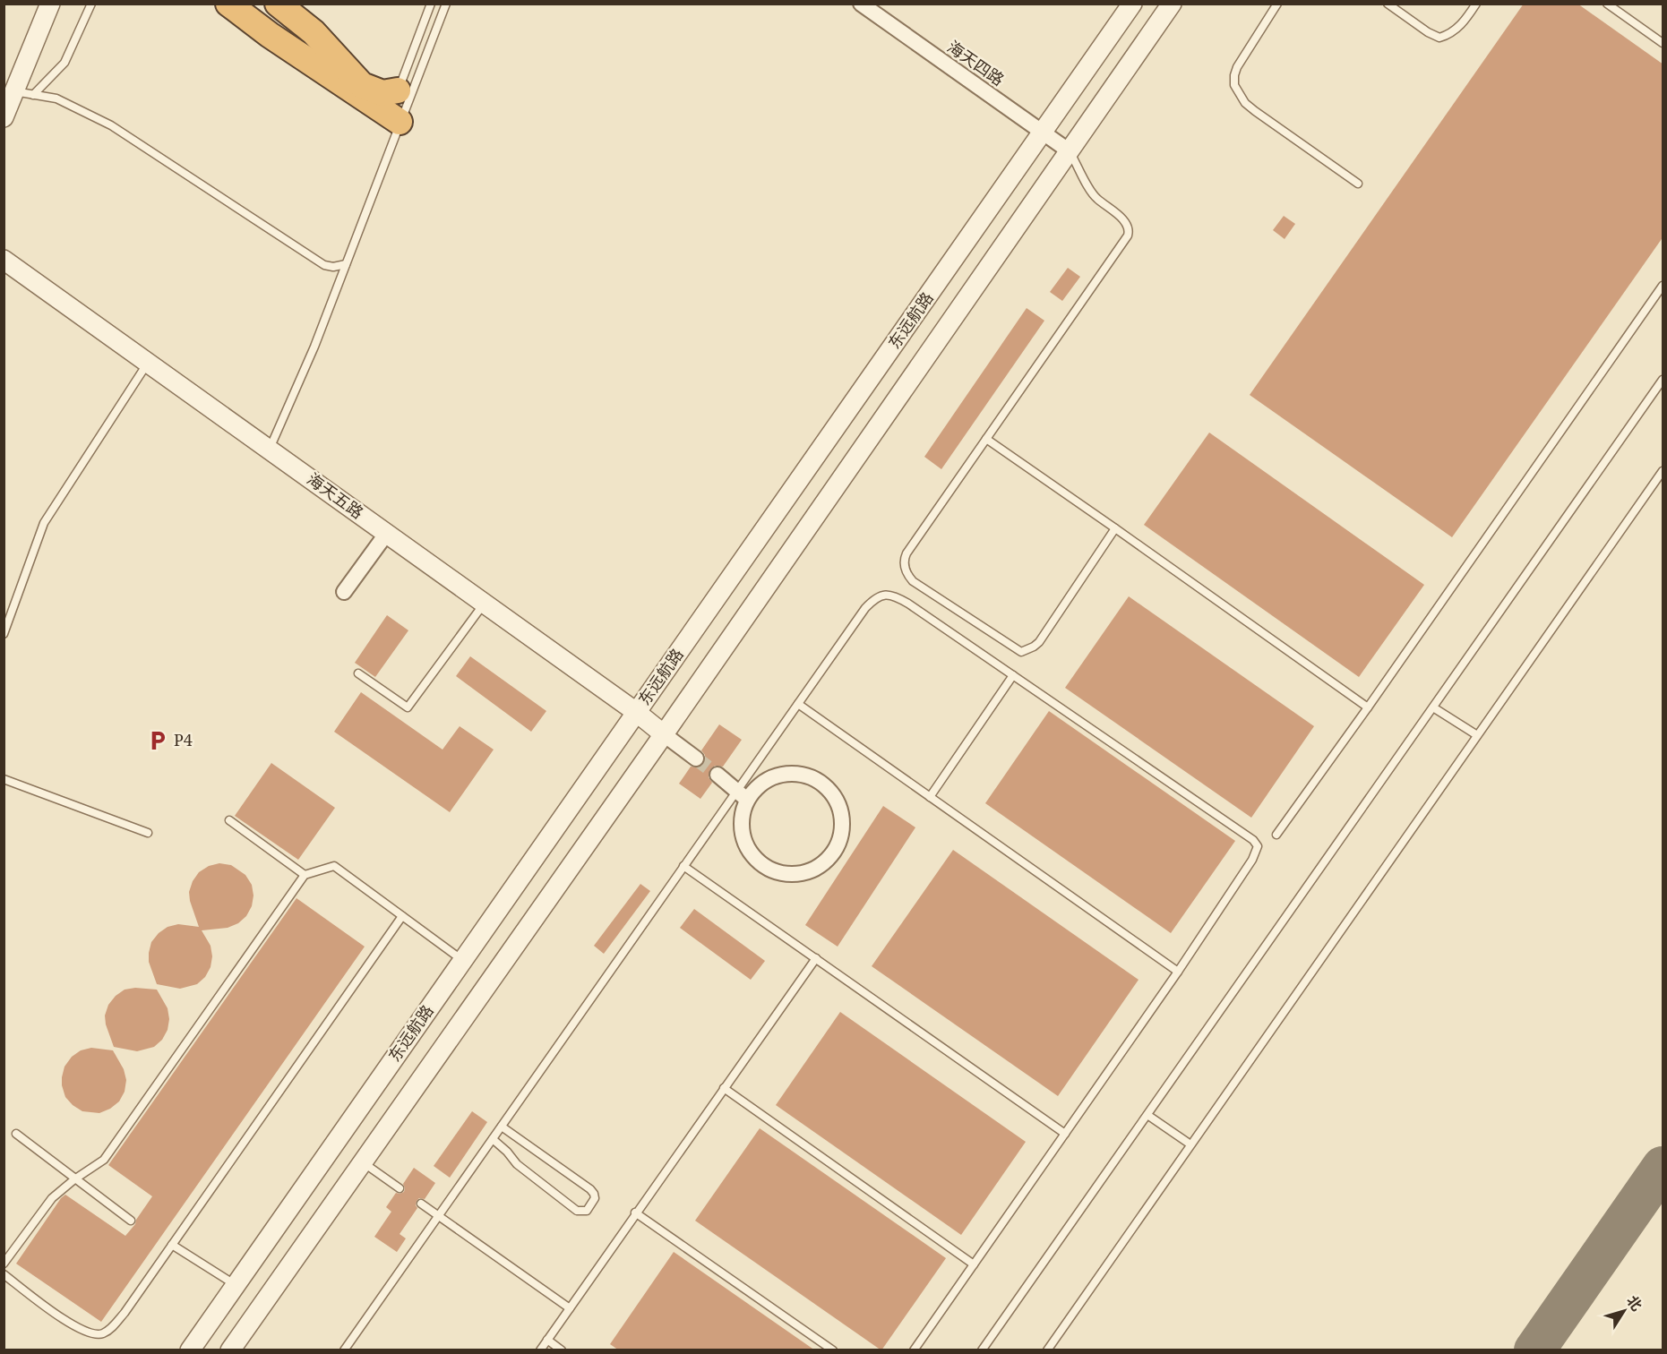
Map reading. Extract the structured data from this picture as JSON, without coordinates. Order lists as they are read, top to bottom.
{
  "streets": {
    "street": ["海天四路", "东远航路", "海天五路"]
  },
  "crossings": [
    ["海天四路", "东远航路"],
    ["东远航路", "海天五路"]
  ],
  "places": {
    "parking": ["P4"]
  },
  "north": "top right"
}
